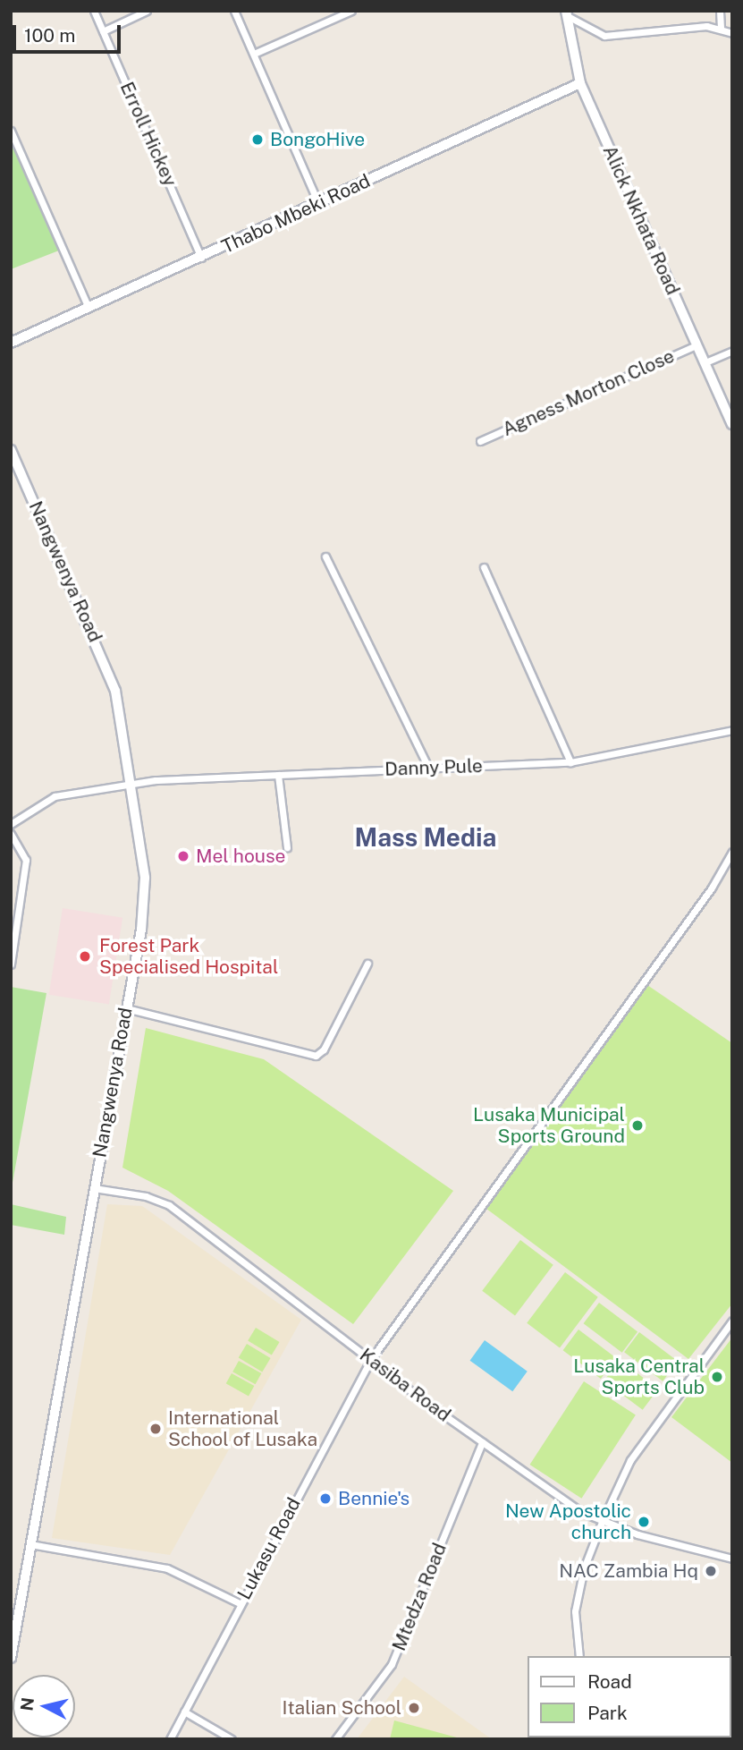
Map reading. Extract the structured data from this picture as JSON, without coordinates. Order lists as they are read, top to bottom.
{
  "streets": {
    "main road": ["Thabo Mbeki Road", "Alick Nkhata Road", "Nangwenya Road"],
    "street": [
      "Erroll Hickey",
      "Agness Morton Close",
      "Danny Pule",
      "Kasiba Road",
      "Lukasu Road",
      "Mtedza Road"
    ]
  },
  "crossings": [
    ["Erroll Hickey", "Thabo Mbeki Road"],
    ["Thabo Mbeki Road", "Alick Nkhata Road"],
    ["Alick Nkhata Road", "Agness Morton Close"],
    ["Nangwenya Road", "Danny Pule"],
    ["Nangwenya Road", "Kasiba Road"],
    ["Kasiba Road", "Lukasu Road"],
    ["Kasiba Road", "Mtedza Road"]
  ],
  "districts": ["Mass Media"],
  "places": [
    "BongoHive",
    "Mel house",
    "Forest Park Specialised Hospital",
    "Lusaka Municipal Sports Ground",
    "Lusaka Central Sports Club",
    "International School of Lusaka",
    "Bennie's",
    "New Apostolic church",
    "NAC Zambia Hq",
    "Italian School"
  ],
  "legend": ["Road", "Park"],
  "scale_bar": "100 m",
  "north": "left"
}
